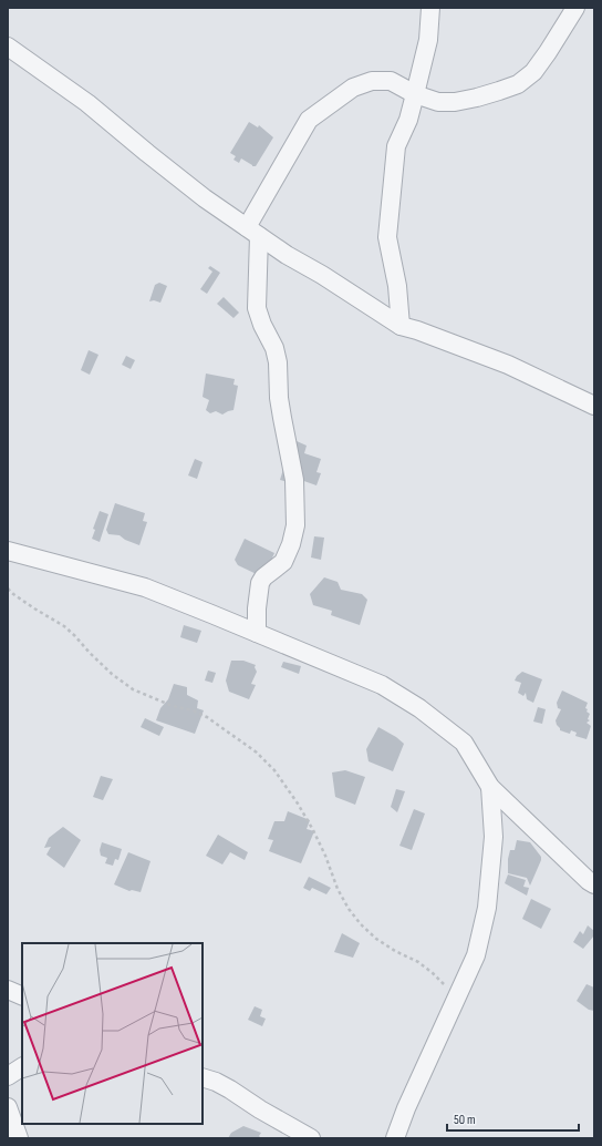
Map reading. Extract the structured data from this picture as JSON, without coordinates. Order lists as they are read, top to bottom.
{
  "scale_bar": "50 m"
}
